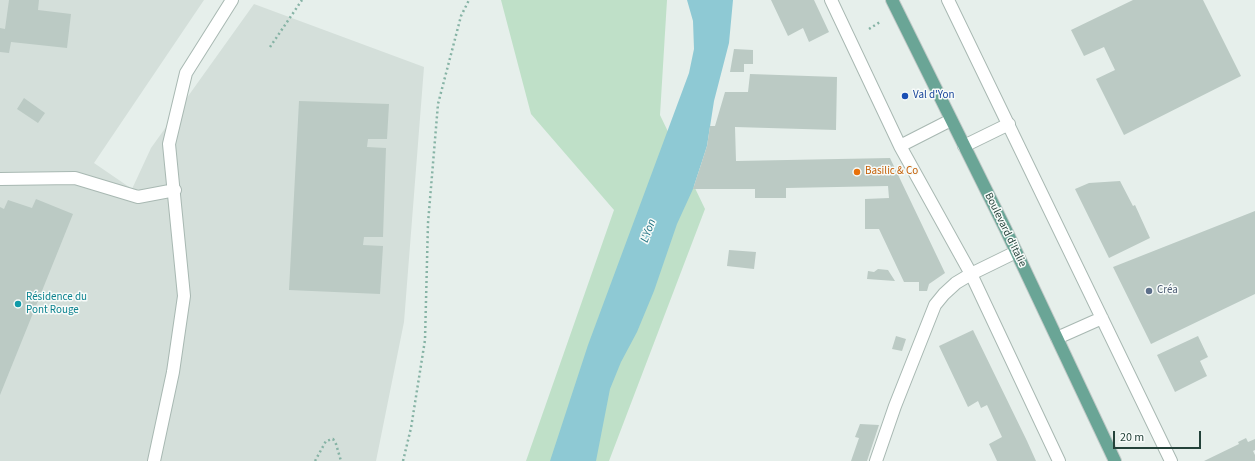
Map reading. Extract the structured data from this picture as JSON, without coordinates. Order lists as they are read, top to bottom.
{
  "streets": {
    "main road": ["Boulevard d'Italie"]
  },
  "water": ["L'Yon"],
  "places": [
    "Val d'Yon",
    "Basilic & Co",
    "Créa",
    "Résidence du Pont Rouge"
  ],
  "scale_bar": "20 m"
}
